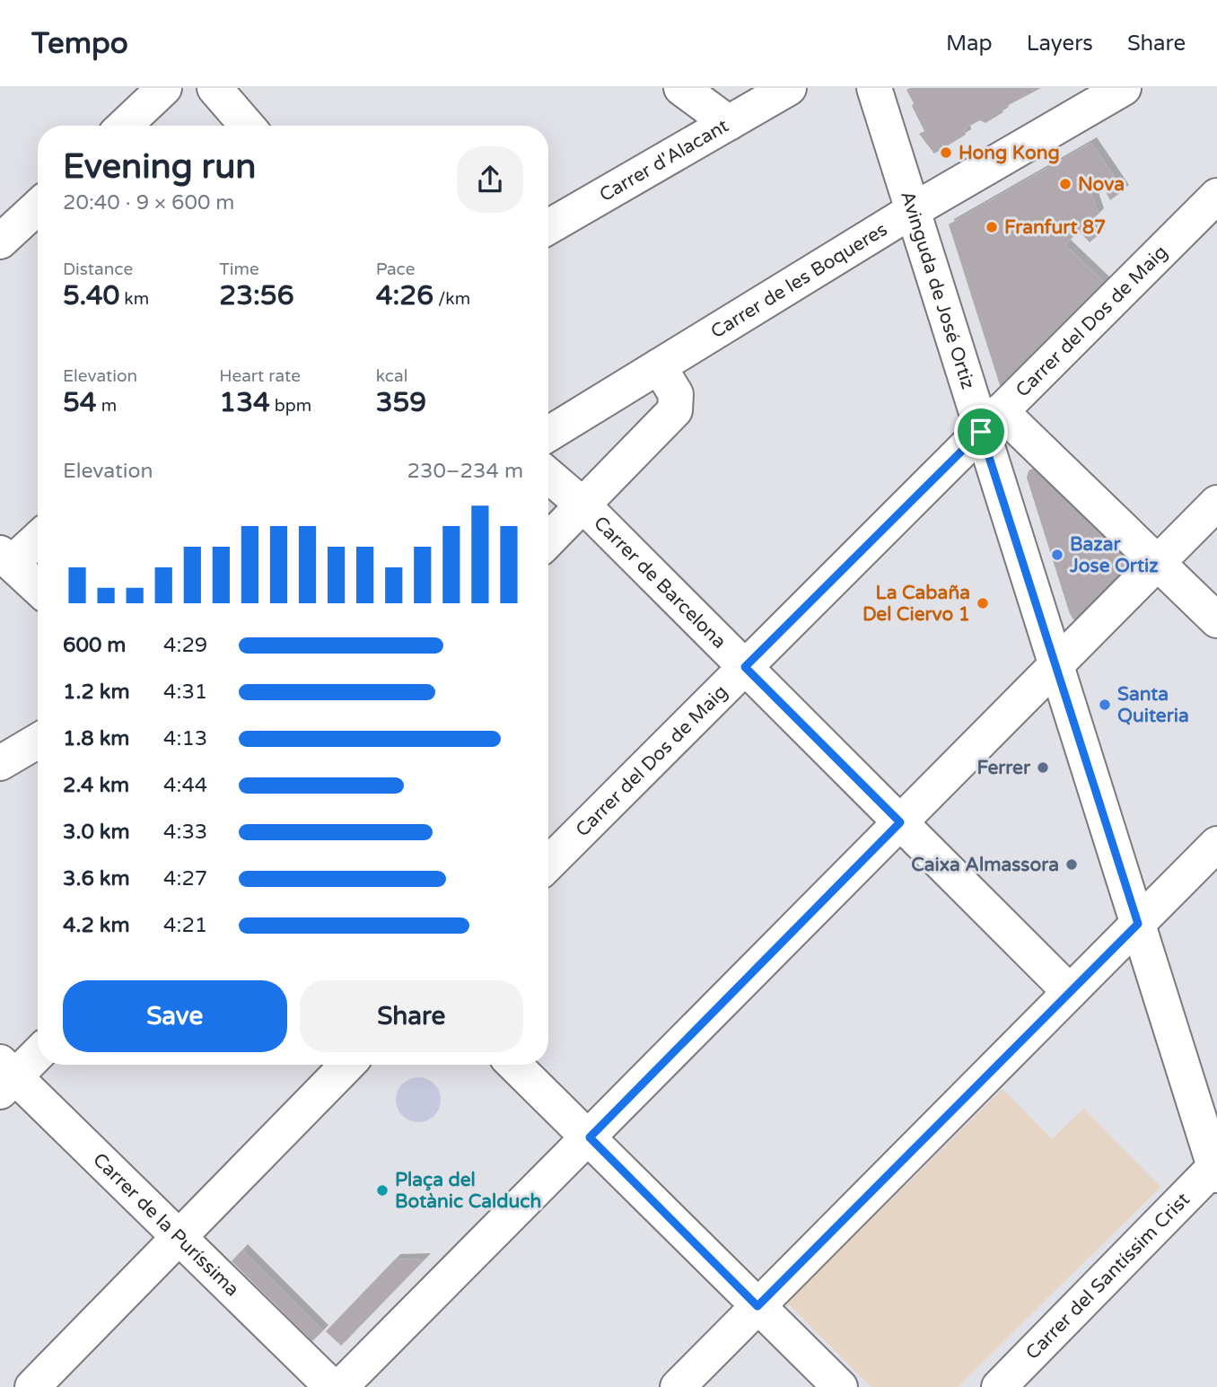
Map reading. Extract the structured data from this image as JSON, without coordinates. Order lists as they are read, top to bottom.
{
  "streets": {
    "street": [
      "Carrer d'Alacant",
      "Carrer de les Boqueres",
      "Avinguda de José Ortiz",
      "Carrer del Dos de Maig",
      "Carrer de Barcelona",
      "Carrer de la Puríssima",
      "Carrer del Santíssim Crist"
    ]
  },
  "crossings": [
    ["Carrer de les Boqueres", "Avinguda de José Ortiz"],
    ["Avinguda de José Ortiz", "Carrer del Dos de Maig"],
    ["Avinguda de José Ortiz", "Carrer del Santíssim Crist"],
    ["Carrer del Dos de Maig", "Carrer de Barcelona"]
  ],
  "places": [
    "Hong Kong",
    "Nova",
    "Franfurt 87",
    "Bazar Jose Ortiz",
    "La Cabaña Del Ciervo 1",
    "Santa Quiteria",
    "Ferrer",
    "Caixa Almassora",
    "Plaça del Botànic Calduch"
  ],
  "page": {
    "header": "Tempo",
    "nav": ["Map", "Layers", "Share"],
    "heading": ["Evening run", "20:40 · 9 × 600 m"],
    "stats": [
      ["Distance", "5.40 km"],
      ["Time", "23:56"],
      ["Pace", "4:26 /km"],
      ["Elevation", "54 m"],
      ["Heart rate", "134 bpm"],
      ["kcal", "359"]
    ],
    "chart": ["Elevation", "230–234 m"],
    "list": [
      {
        "name": "600 m",
        "note": "4:29"
      },
      {
        "name": "1.2 km",
        "note": "4:31"
      },
      {
        "name": "1.8 km",
        "note": "4:13"
      },
      {
        "name": "2.4 km",
        "note": "4:44"
      },
      {
        "name": "3.0 km",
        "note": "4:33"
      },
      {
        "name": "3.6 km",
        "note": "4:27"
      },
      {
        "name": "4.2 km",
        "note": "4:21"
      }
    ],
    "buttons": ["Save", "Share"]
  }
}
